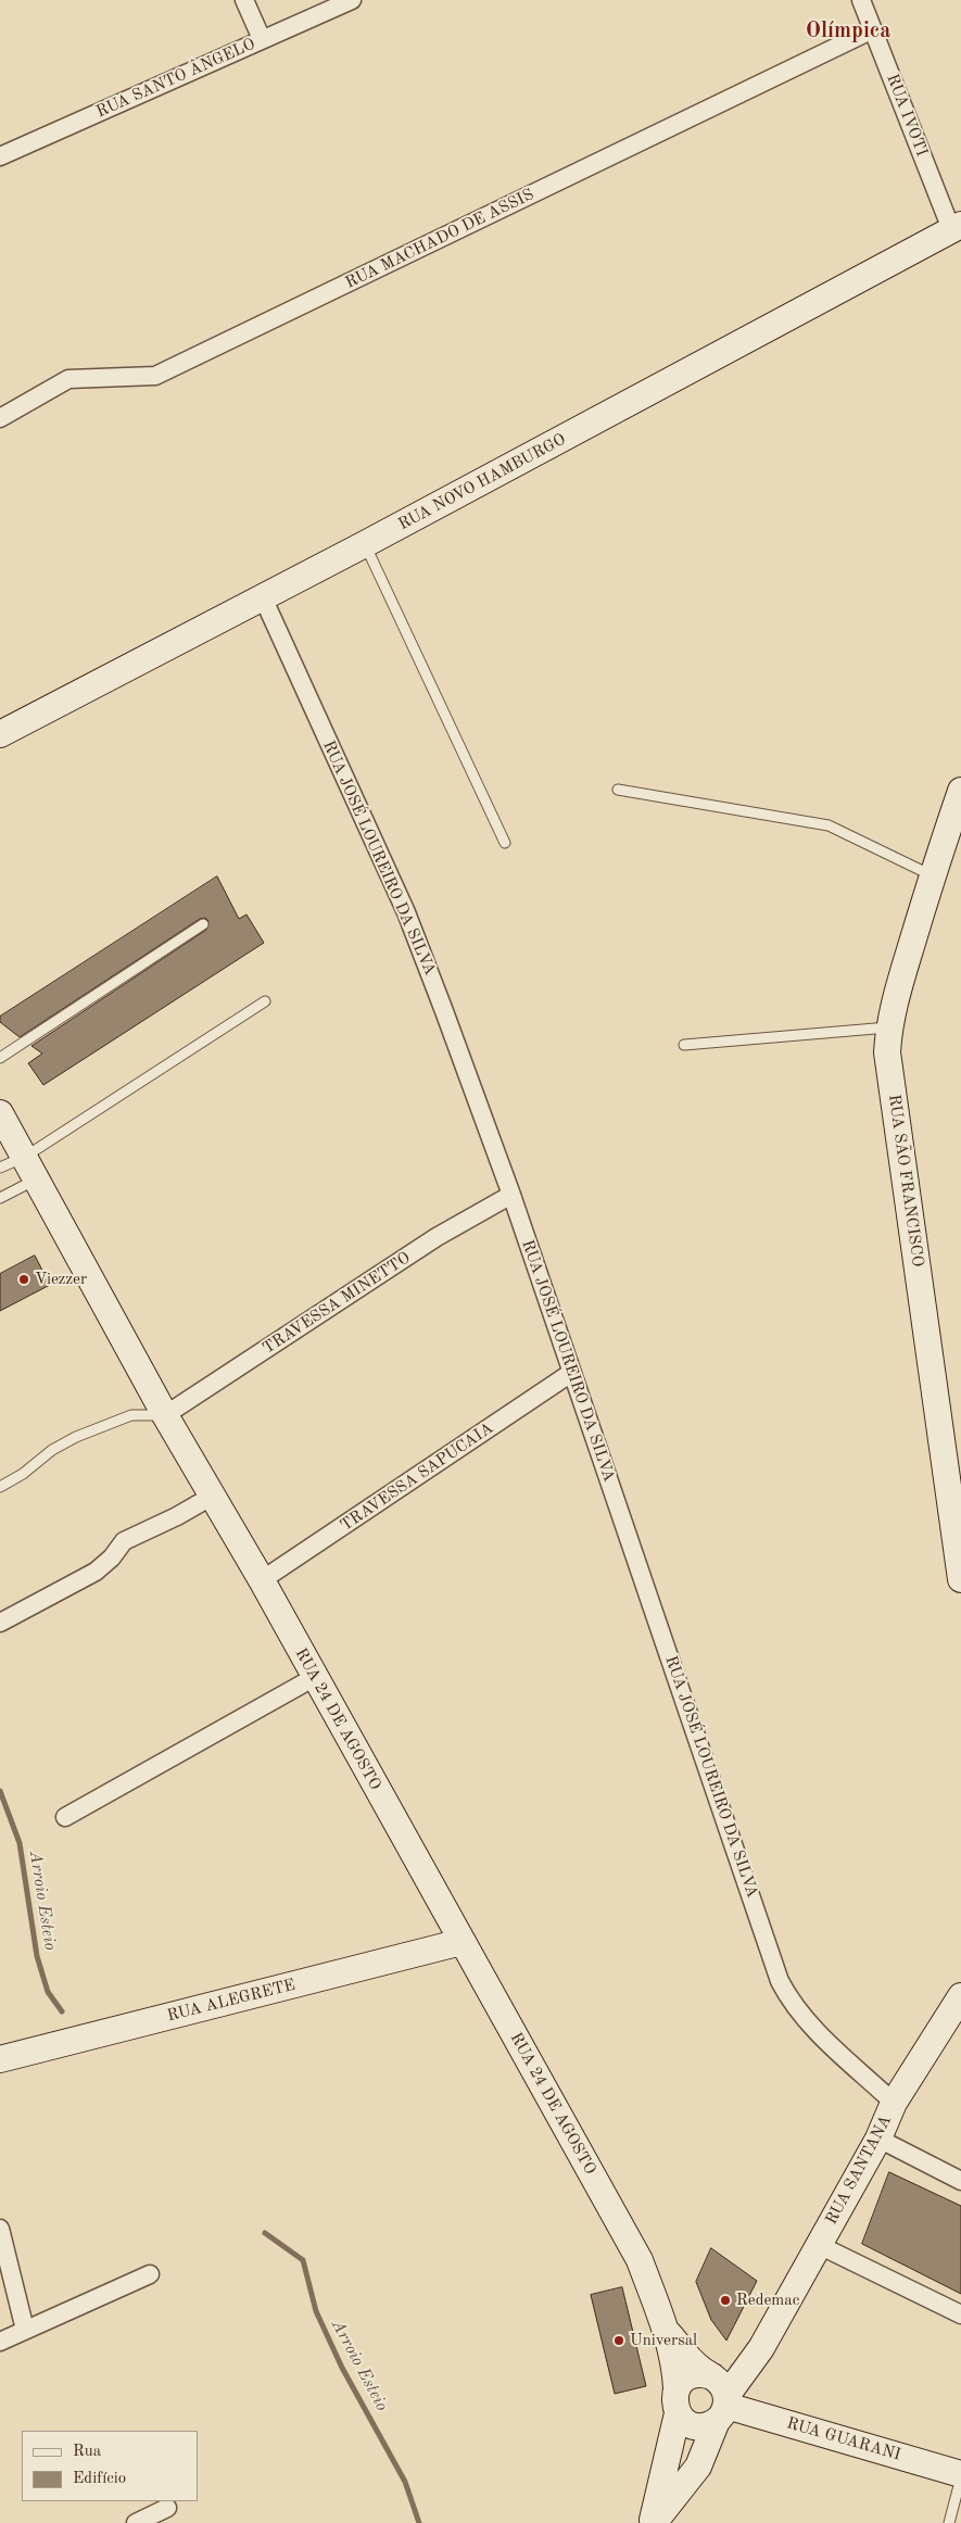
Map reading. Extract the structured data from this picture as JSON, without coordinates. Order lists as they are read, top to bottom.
{
  "streets": {
    "street": [
      "RUA SANTO ÂNGELO",
      "RUA IVOTI",
      "RUA MACHADO DE ASSIS",
      "RUA NOVO HAMBURGO",
      "RUA JOSÉ LOUREIRO DA SILVA",
      "RUA SÃO FRANCISCO",
      "TRAVESSA MINETTO",
      "TRAVESSA SAPUCAIA",
      "RUA 24 DE AGOSTO",
      "RUA ALEGRETE",
      "RUA SANTANA",
      "RUA GUARANI"
    ]
  },
  "crossings": [
    ["RUA IVOTI", "RUA MACHADO DE ASSIS"],
    ["RUA IVOTI", "RUA NOVO HAMBURGO"],
    ["RUA NOVO HAMBURGO", "RUA JOSÉ LOUREIRO DA SILVA"],
    ["RUA JOSÉ LOUREIRO DA SILVA", "TRAVESSA MINETTO"],
    ["RUA JOSÉ LOUREIRO DA SILVA", "TRAVESSA SAPUCAIA"],
    ["RUA JOSÉ LOUREIRO DA SILVA", "RUA SANTANA"],
    ["TRAVESSA MINETTO", "RUA 24 DE AGOSTO"],
    ["TRAVESSA SAPUCAIA", "RUA 24 DE AGOSTO"],
    ["RUA 24 DE AGOSTO", "RUA ALEGRETE"],
    ["RUA 24 DE AGOSTO", "RUA SANTANA"],
    ["RUA 24 DE AGOSTO", "RUA GUARANI"],
    ["RUA SANTANA", "RUA GUARANI"]
  ],
  "districts": ["Olímpica"],
  "water": ["Arroio Esteio"],
  "places": ["Viezzer", "Redemac", "Universal"],
  "legend": ["Rua", "Edifício"]
}
